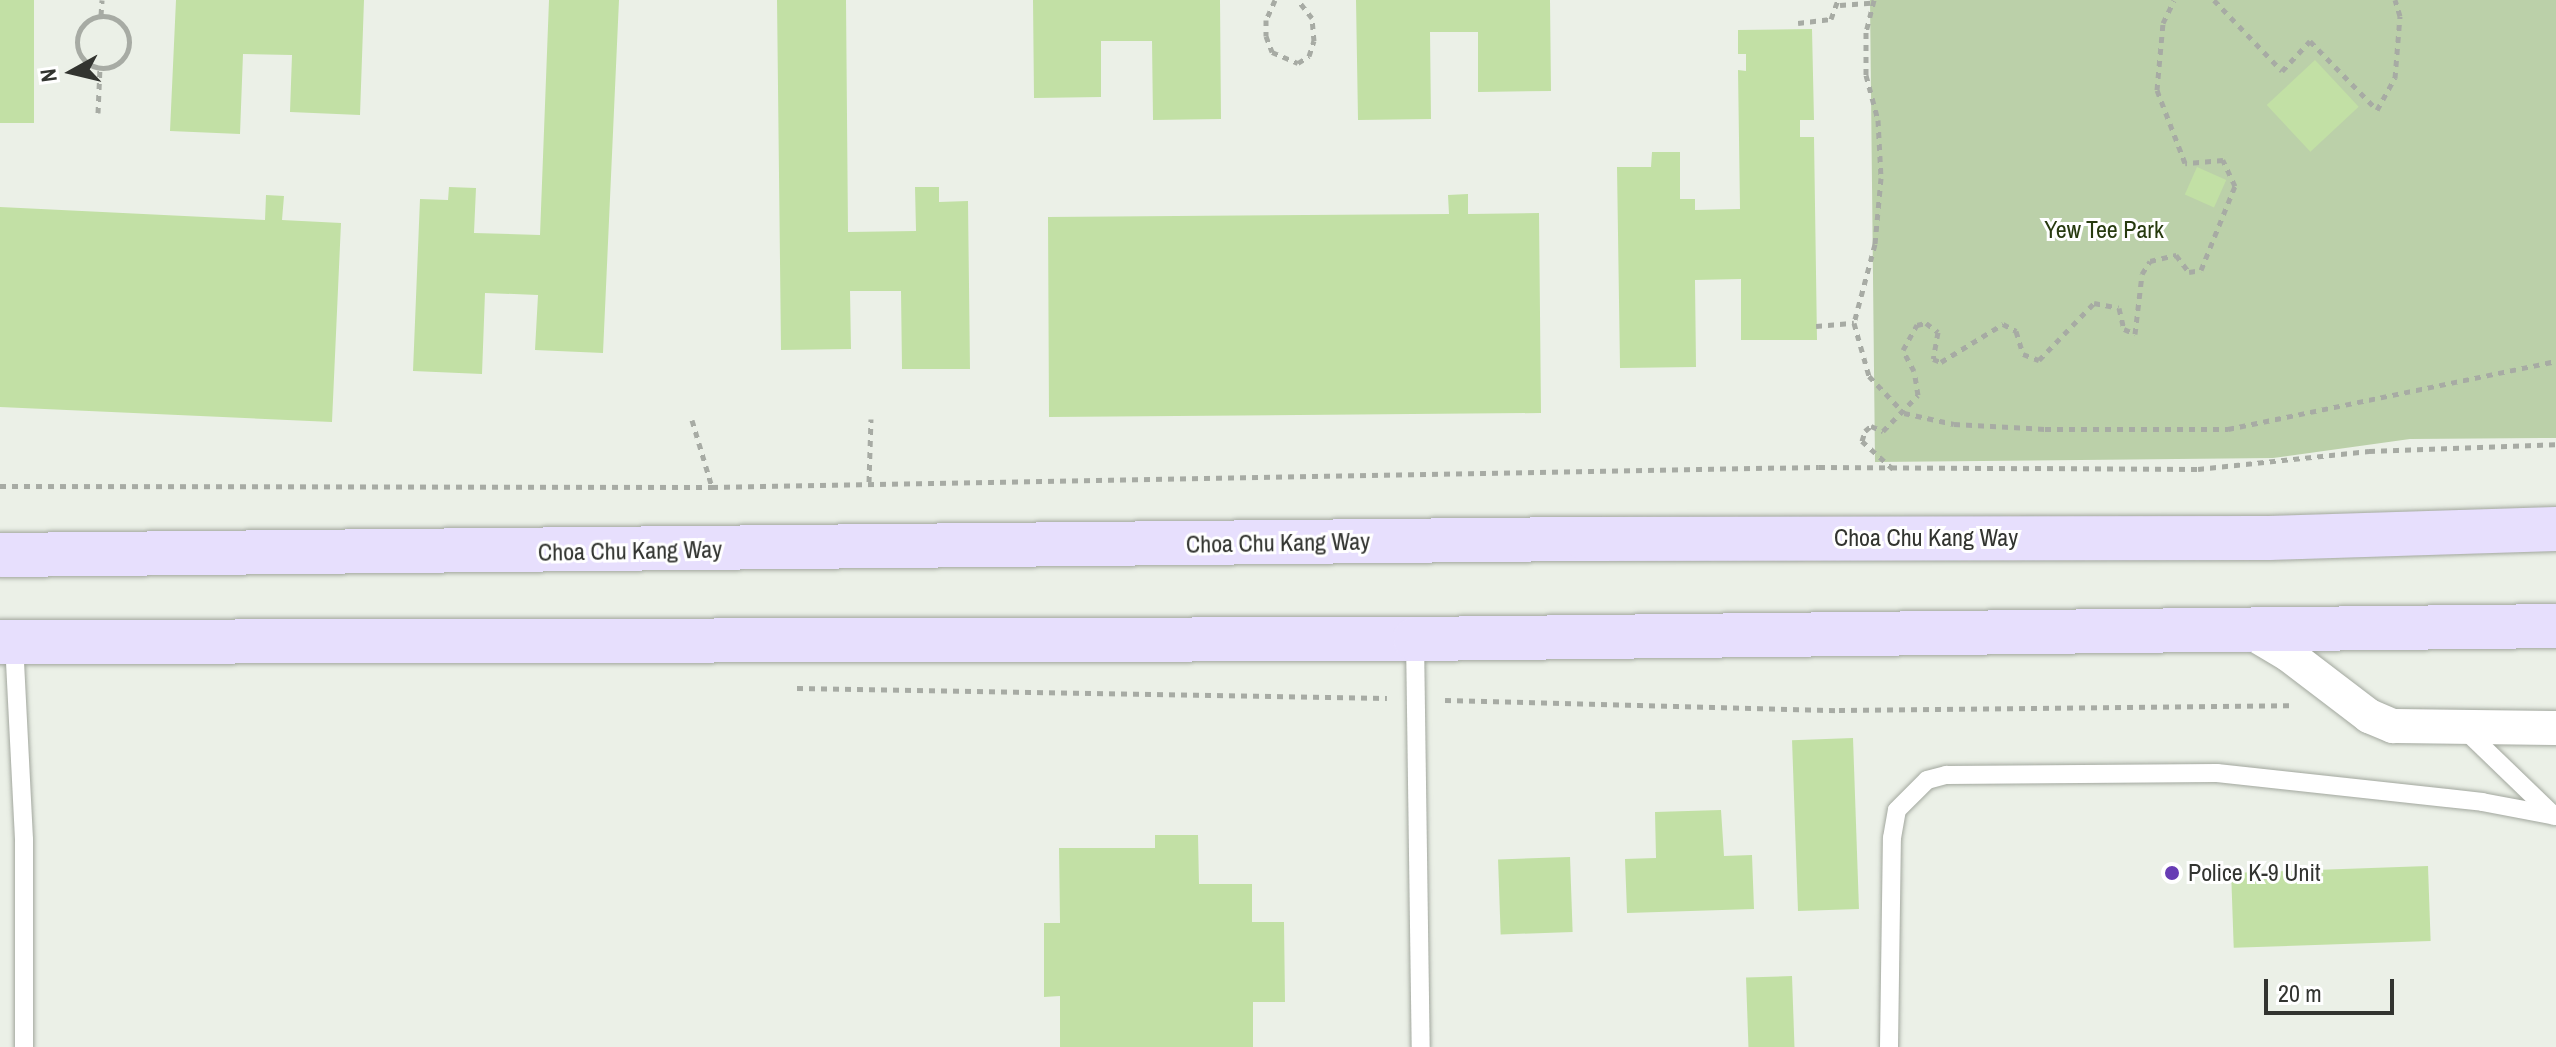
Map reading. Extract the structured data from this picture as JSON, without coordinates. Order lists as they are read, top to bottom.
{
  "streets": {
    "main road": ["Choa Chu Kang Way"]
  },
  "parks": ["Yew Tee Park"],
  "places": ["Police K-9 Unit"],
  "scale_bar": "20 m",
  "north": "left"
}
